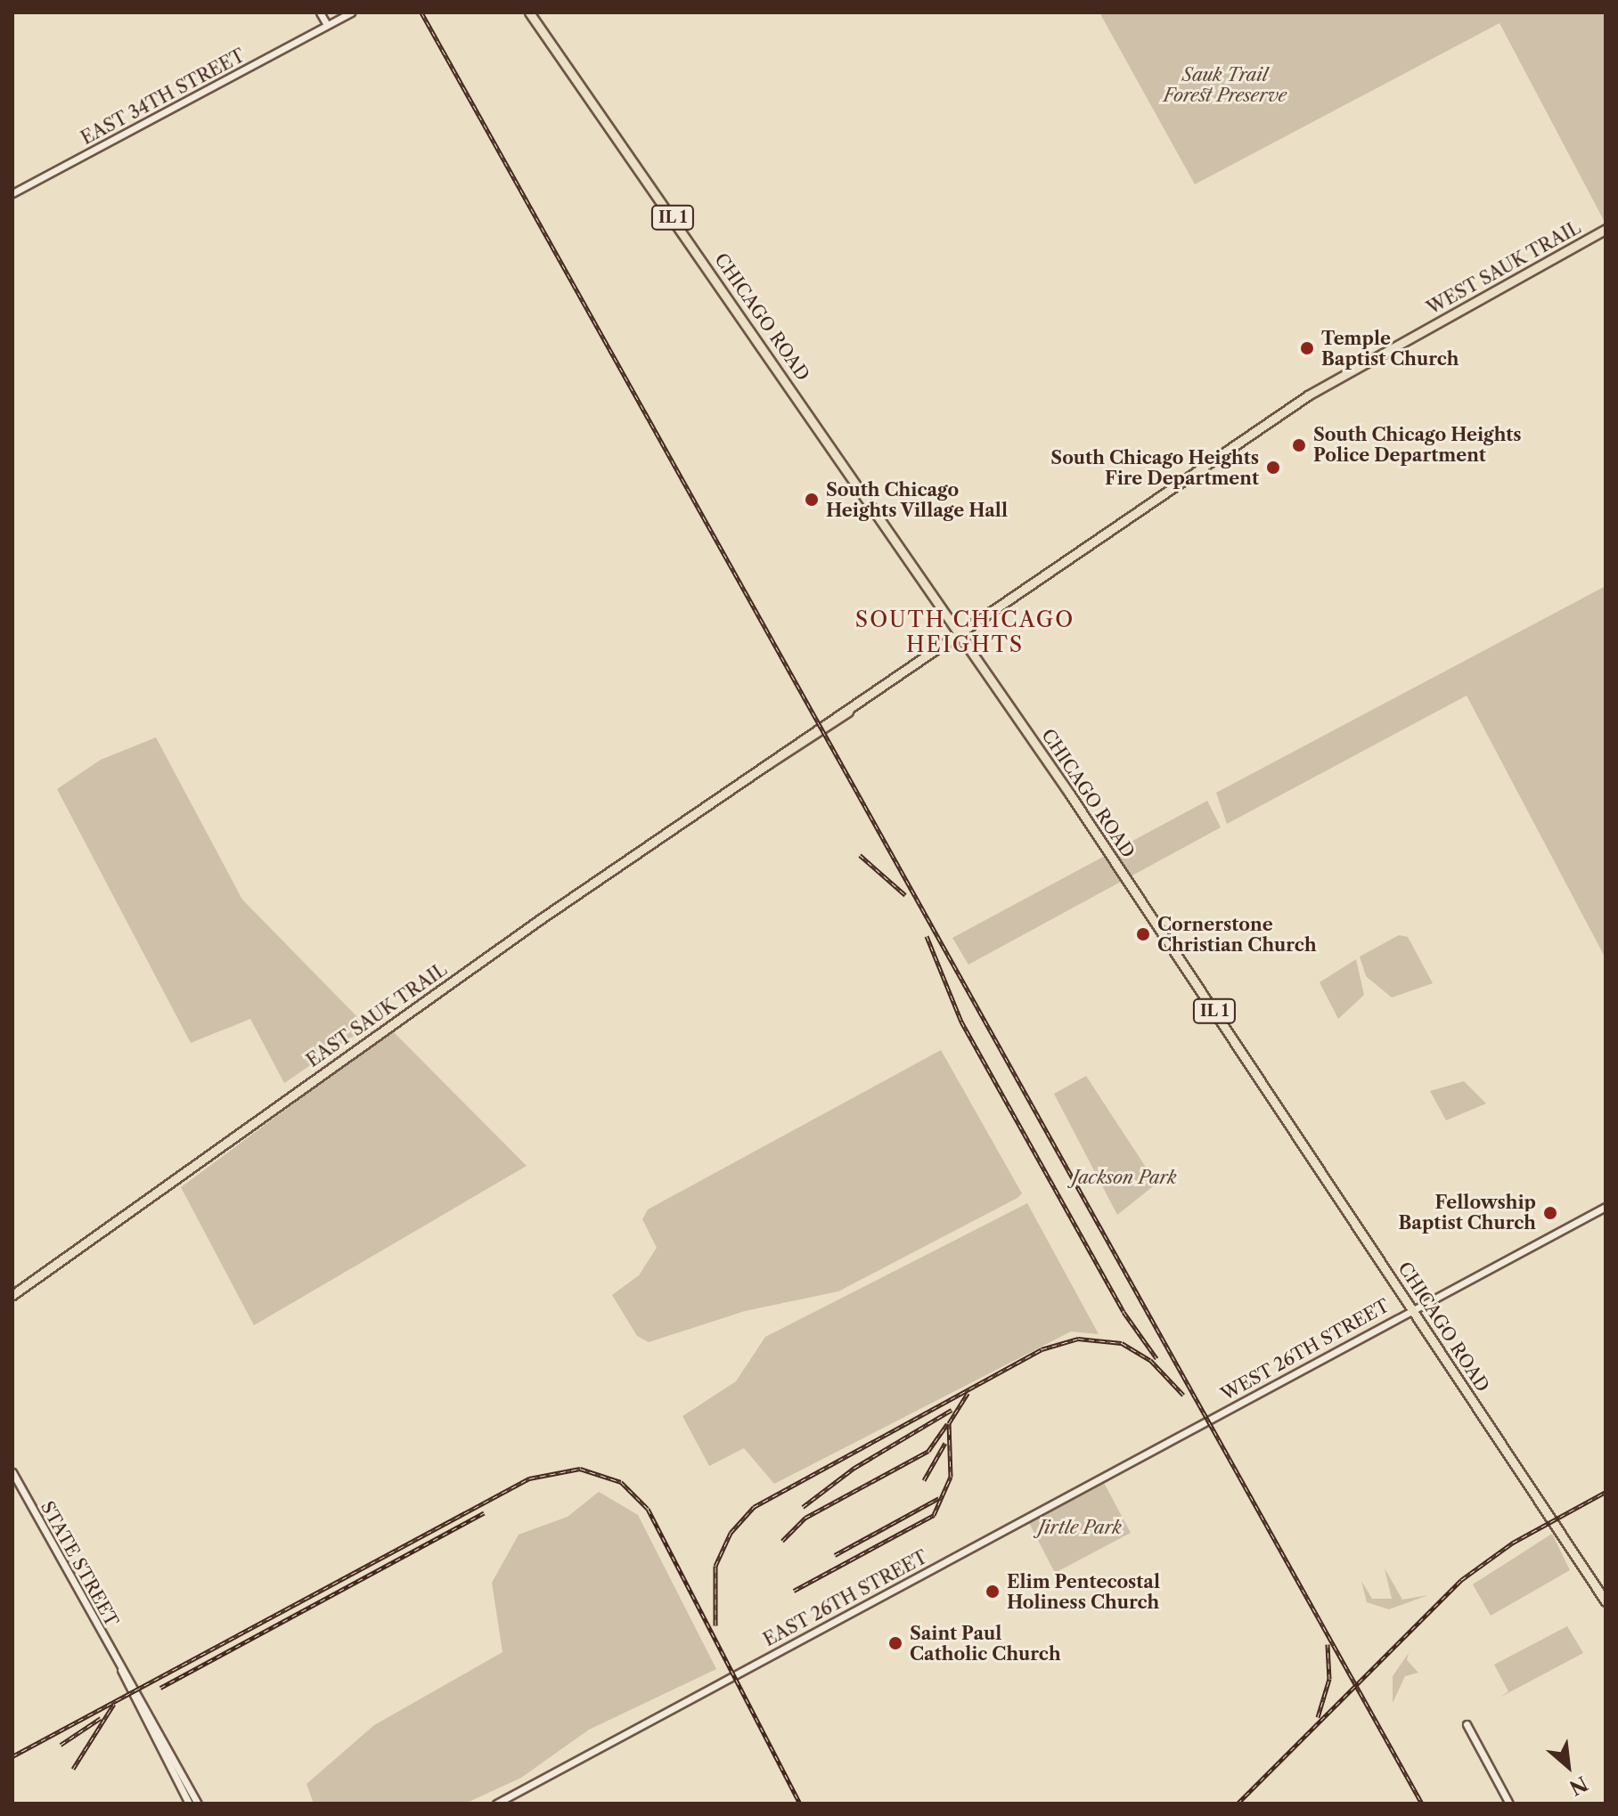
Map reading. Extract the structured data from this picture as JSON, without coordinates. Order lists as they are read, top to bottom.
{
  "streets": {
    "main road": [
      "IL 1",
      "WEST SAUK TRAIL",
      "CHICAGO ROAD",
      "EAST SAUK TRAIL"
    ],
    "street": [
      "EAST 34TH STREET",
      "WEST 26TH STREET",
      "STATE STREET",
      "EAST 26TH STREET"
    ]
  },
  "crossings": [
    ["WEST SAUK TRAIL", "CHICAGO ROAD"],
    ["WEST SAUK TRAIL", "EAST SAUK TRAIL"],
    ["CHICAGO ROAD", "WEST 26TH STREET"],
    ["WEST 26TH STREET", "EAST 26TH STREET"]
  ],
  "districts": ["SOUTH CHICAGO HEIGHTS"],
  "parks": ["Sauk Trail Forest Preserve", "Jackson Park", "Jirtle Park"],
  "places": [
    "Temple Baptist Church",
    "South Chicago Heights Police Department",
    "South Chicago Heights Fire Department",
    "South Chicago Heights Village Hall",
    "Cornerstone Christian Church",
    "Fellowship Baptist Church",
    "Elim Pentecostal Holiness Church",
    "Saint Paul Catholic Church"
  ],
  "north": "bottom right"
}
